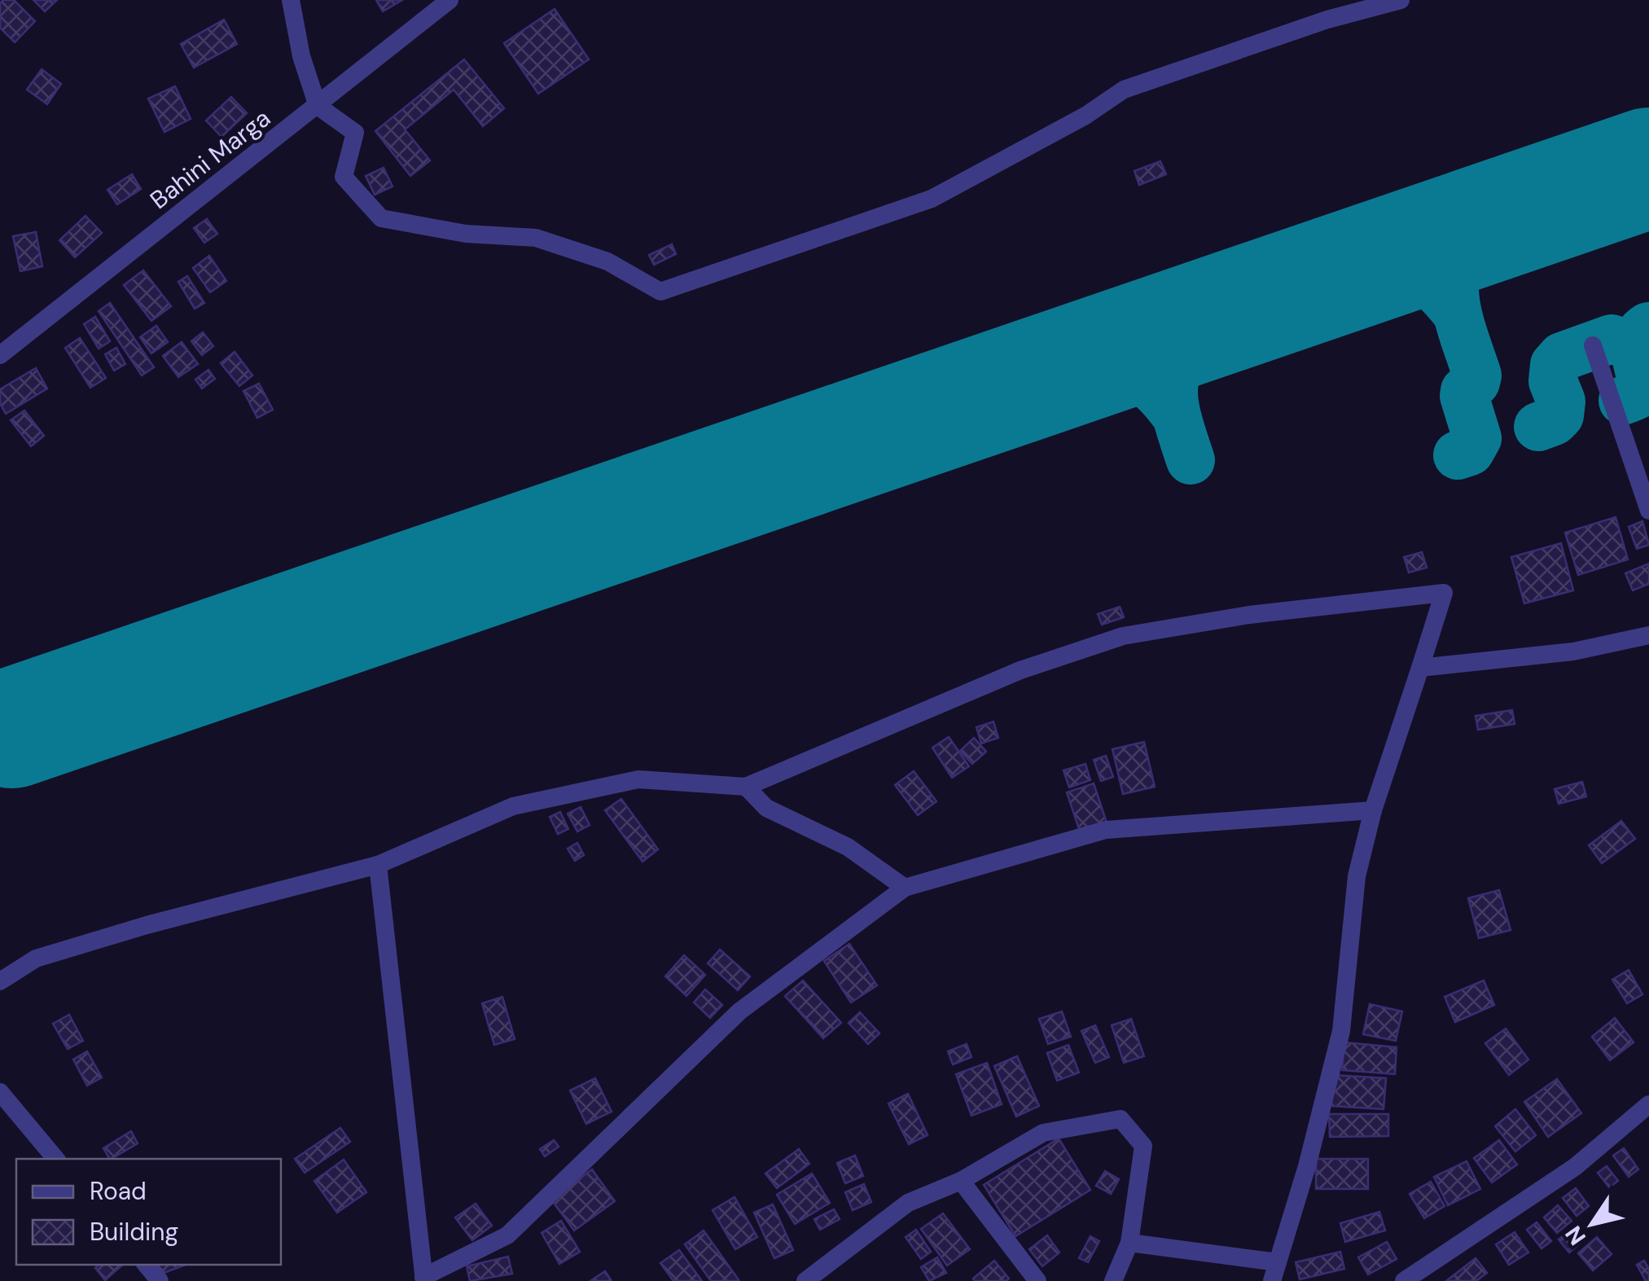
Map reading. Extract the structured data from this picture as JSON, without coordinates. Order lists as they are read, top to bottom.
{
  "streets": {
    "street": ["Bahini Marga"]
  },
  "legend": ["Road", "Building"],
  "north": "bottom left"
}
